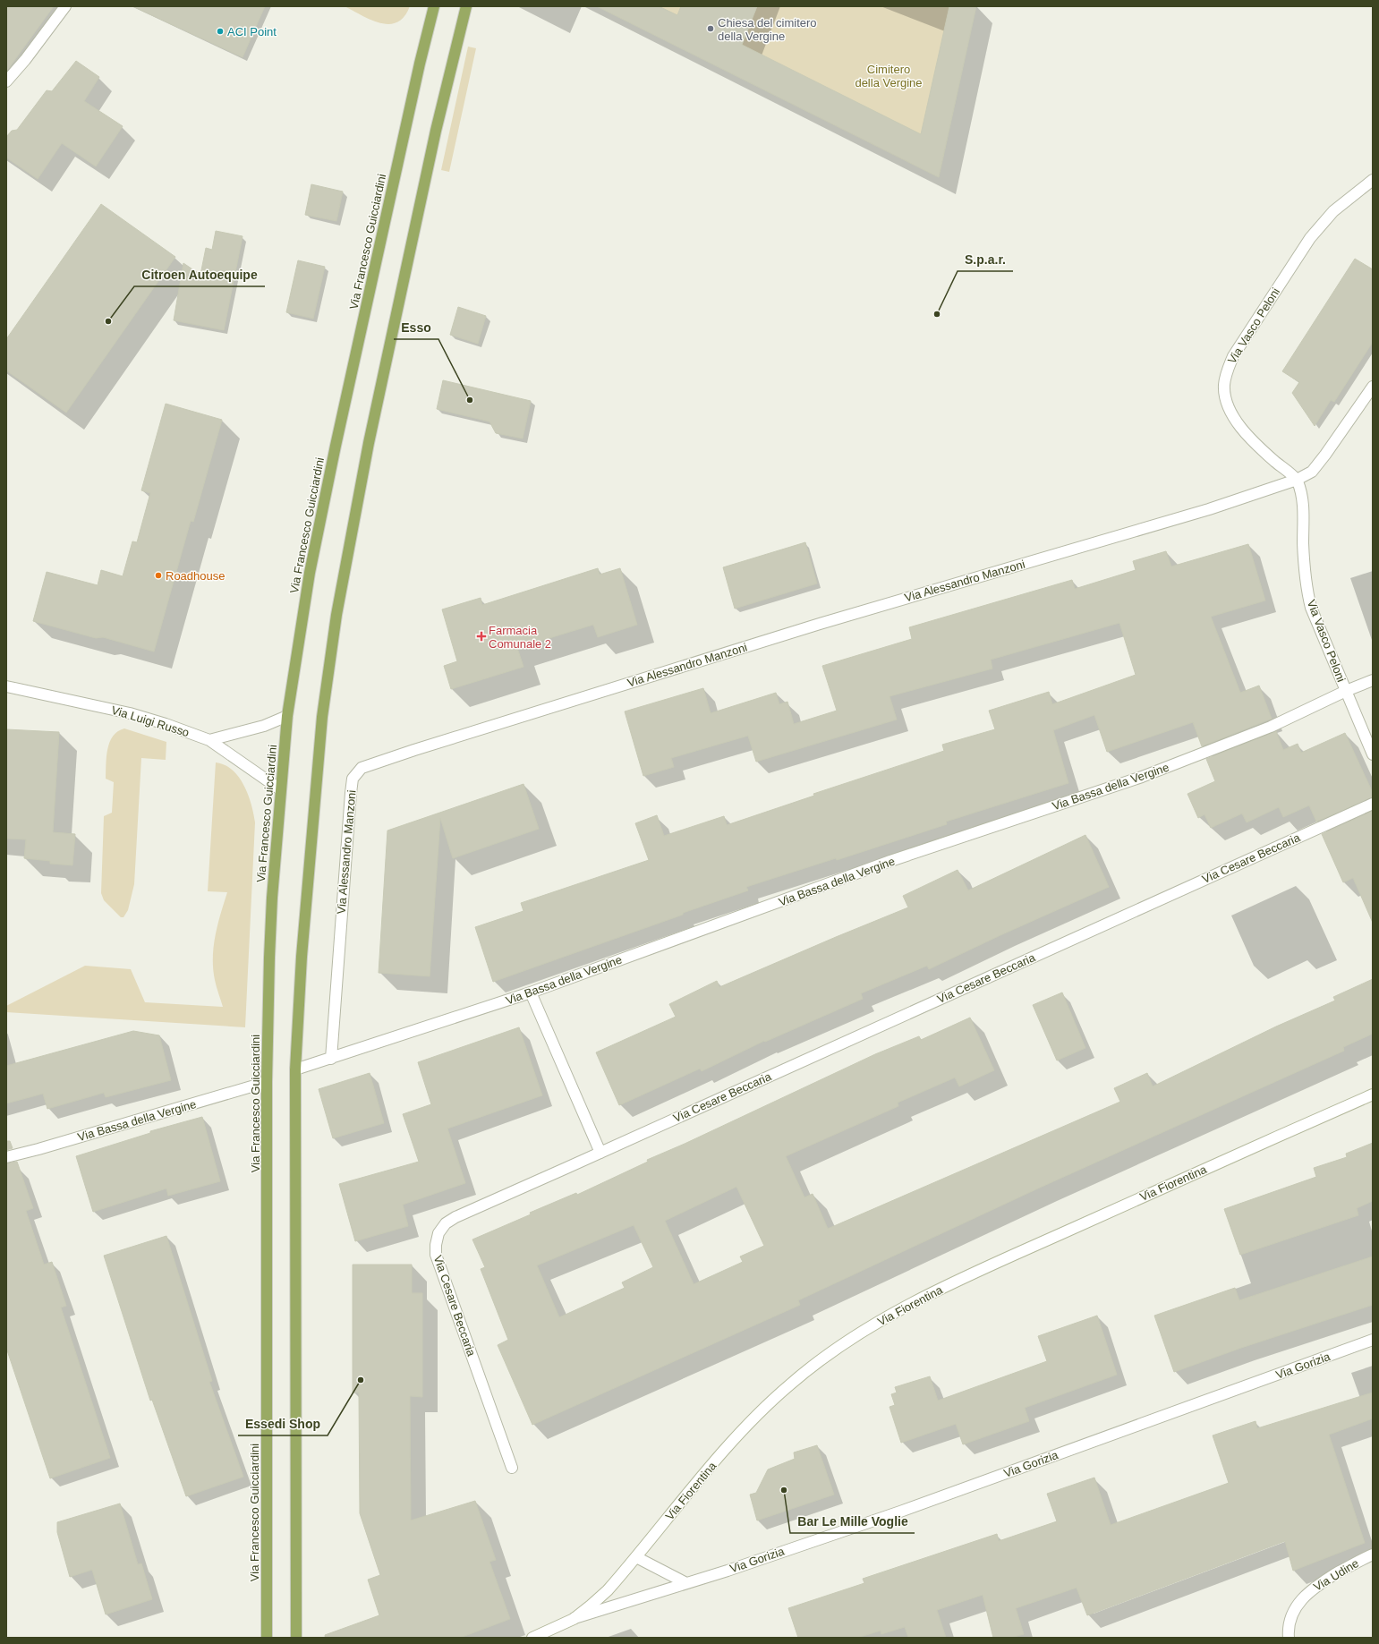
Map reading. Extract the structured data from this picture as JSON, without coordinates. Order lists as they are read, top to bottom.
{
  "streets": {
    "main road": ["Via Francesco Guicciardini"],
    "street": [
      "Via Vasco Peloni",
      "Via Alessandro Manzoni",
      "Via Luigi Russo",
      "Via Bassa della Vergine",
      "Via Cesare Beccaria",
      "Via Fiorentina",
      "Via Gorizia",
      "Via Udine"
    ]
  },
  "crossings": [
    ["Via Francesco Guicciardini", "Via Luigi Russo"],
    ["Via Francesco Guicciardini", "Via Bassa della Vergine"],
    ["Via Vasco Peloni", "Via Alessandro Manzoni"],
    ["Via Vasco Peloni", "Via Bassa della Vergine"],
    ["Via Alessandro Manzoni", "Via Bassa della Vergine"],
    ["Via Fiorentina", "Via Gorizia"]
  ],
  "parks": ["Cimitero della Vergine"],
  "places": {
    "other": [
      "Chiesa del cimitero della Vergine",
      "ACI Point",
      "S.p.a.r.",
      "Citroen Autoequipe",
      "Esso",
      "Roadhouse",
      "Essedi Shop",
      "Bar Le Mille Voglie"
    ],
    "health": ["Farmacia Comunale 2"]
  }
}
